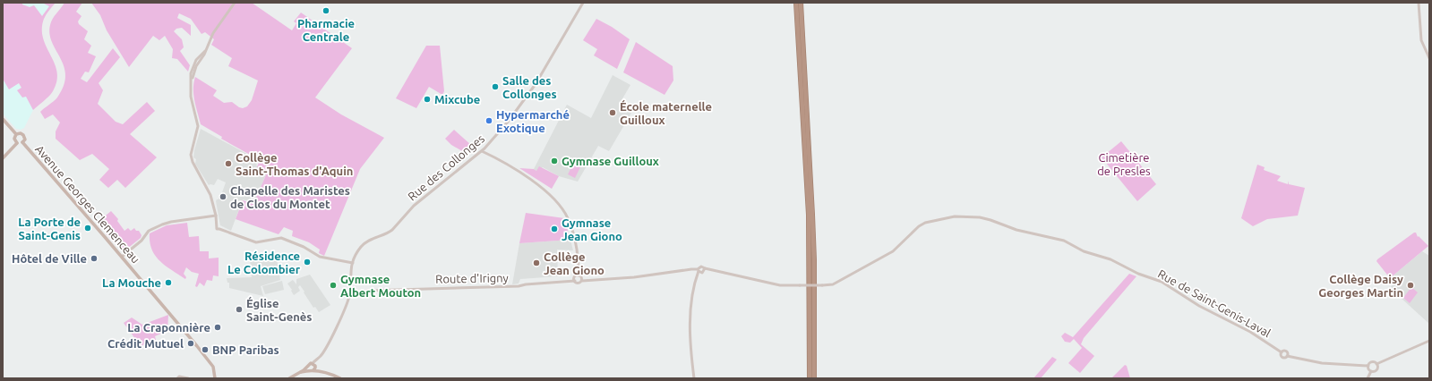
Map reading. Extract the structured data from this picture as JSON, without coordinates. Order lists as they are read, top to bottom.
{
  "streets": {
    "main road": ["Avenue Georges Clemenceau"],
    "street": ["Rue des Collonges", "Route d'Irigny", "Rue de Saint-Genis-Laval"]
  },
  "crossings": [
    ["Rue des Collonges", "Route d'Irigny"]
  ],
  "parks": ["Cimetière de Presles"],
  "places": [
    "Pharmacie Centrale",
    "Salle des Collonges",
    "Mixcube",
    "École maternelle Guilloux",
    "Hypermarché Exotique",
    "Gymnase Guilloux",
    "Collège Saint-Thomas d'Aquin",
    "Chapelle des Maristes de Clos du Montet",
    "La Porte de Saint-Genis",
    "Gymnase Jean Giono",
    "Hôtel de Ville",
    "Résidence Le Colombier",
    "Collège Jean Giono",
    "La Mouche",
    "Gymnase Albert Mouton",
    "Collège Daisy Georges Martin",
    "Église Saint-Genès",
    "La Craponnière",
    "Crédit Mutuel",
    "BNP Paribas"
  ]
}
